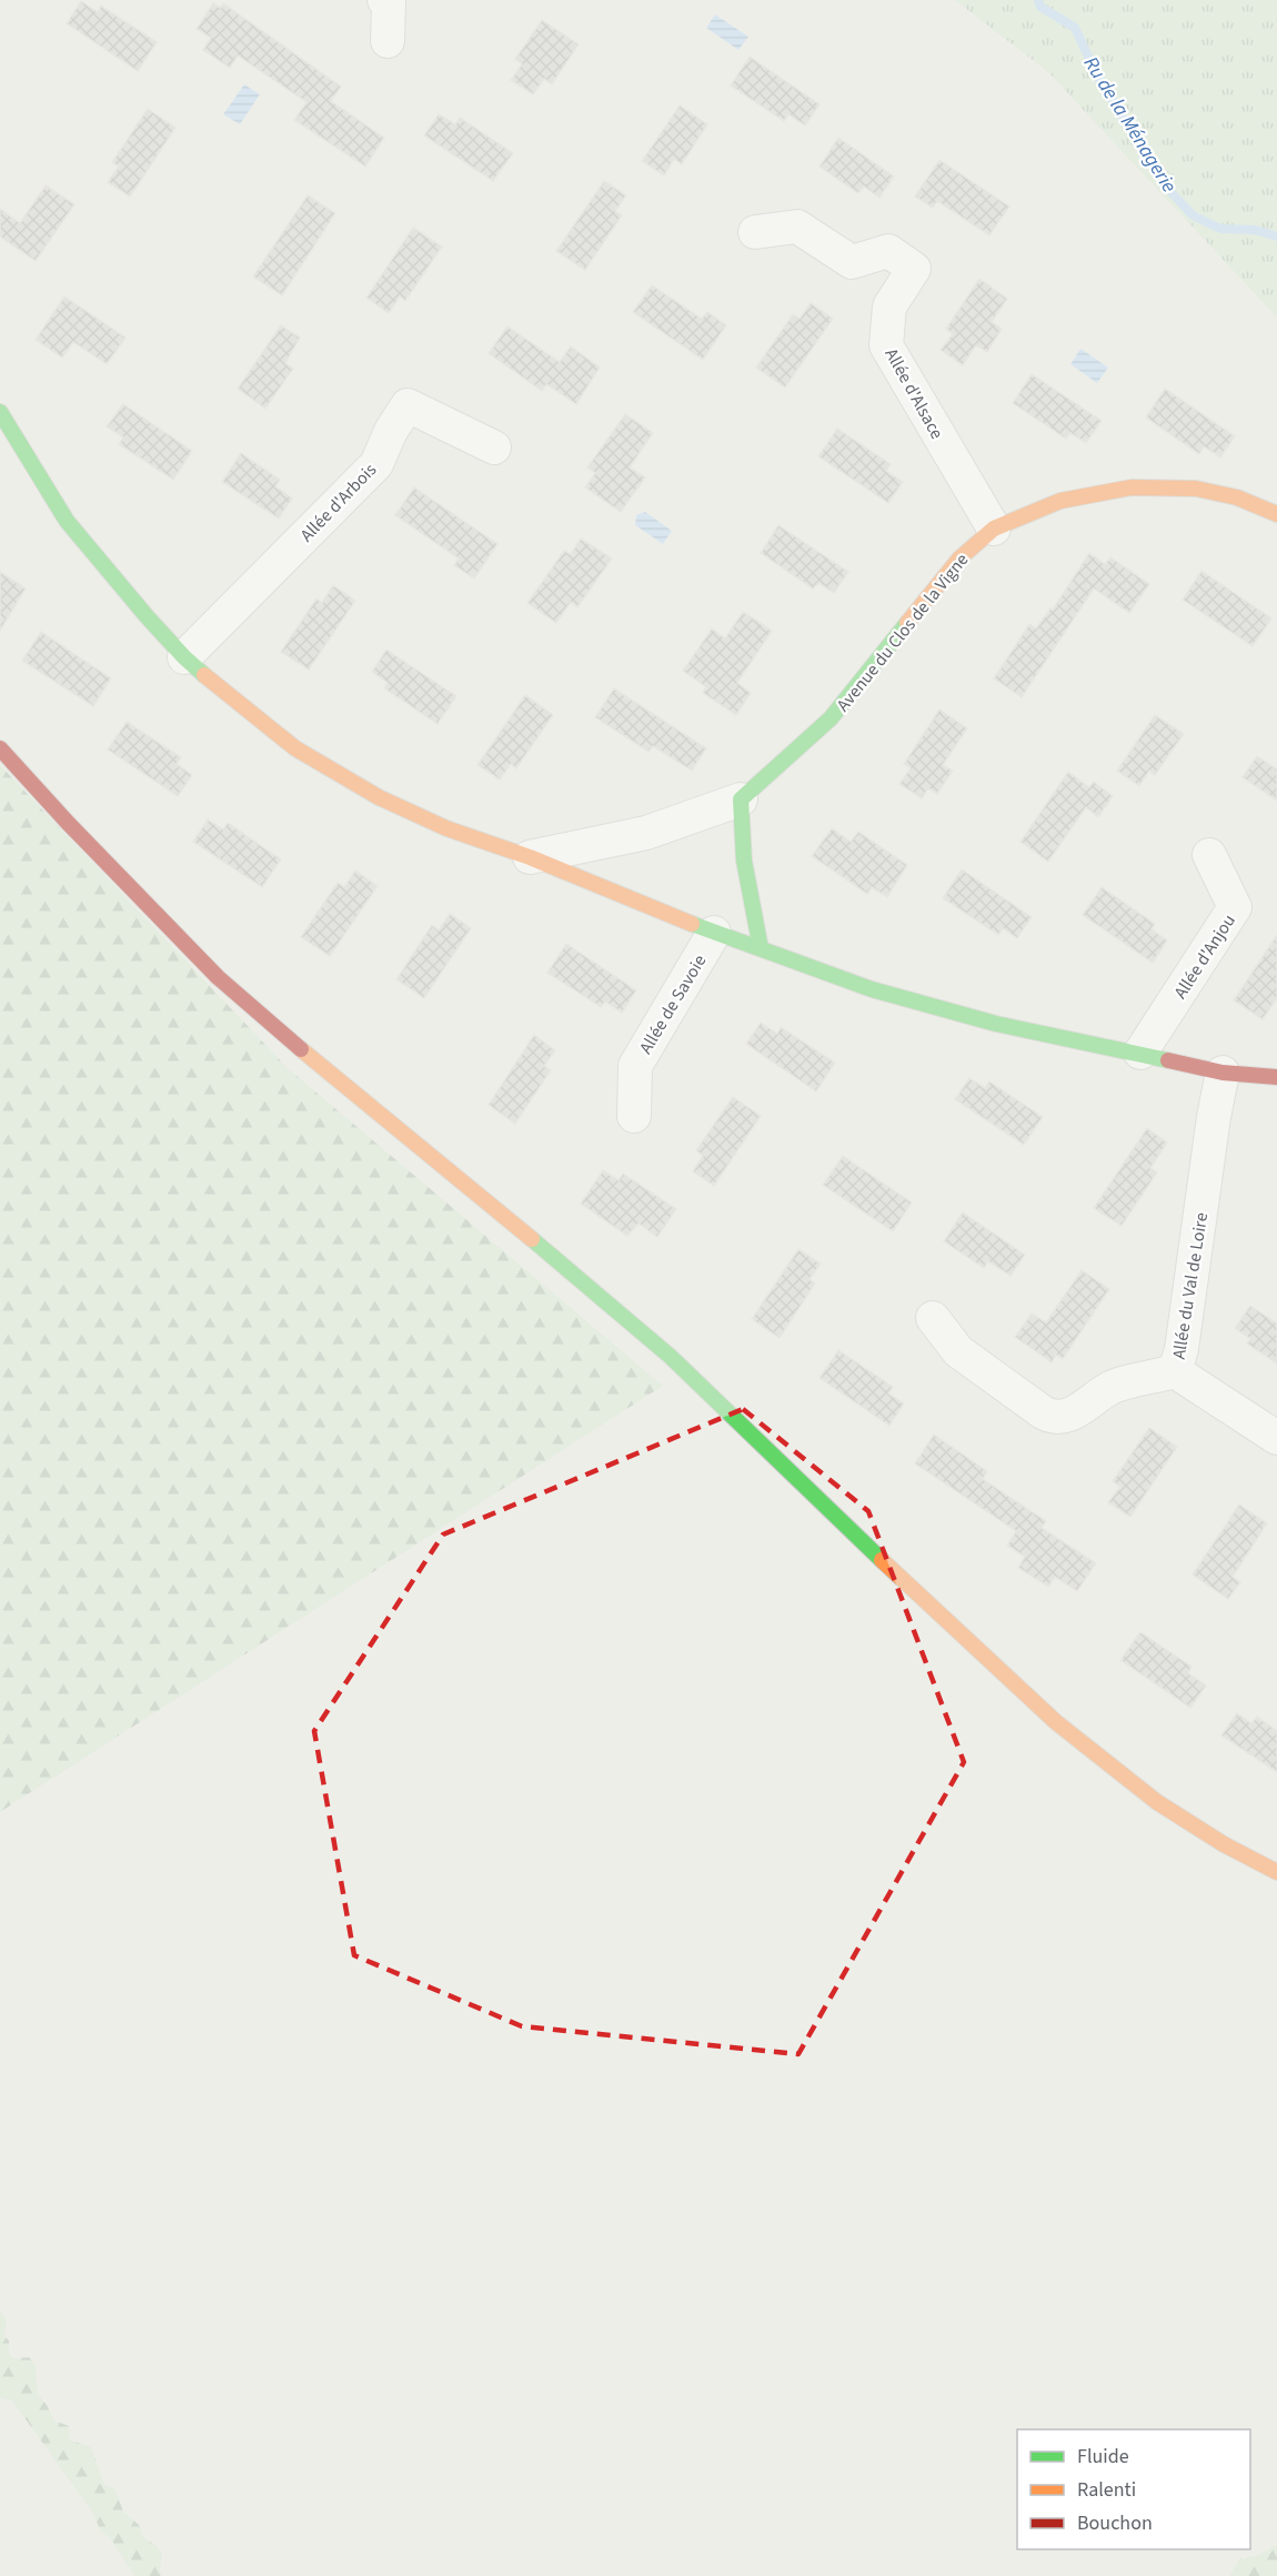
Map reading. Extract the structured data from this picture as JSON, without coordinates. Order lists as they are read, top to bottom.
{
  "streets": {
    "street": [
      "Allée d'Alsace",
      "Allée d'Arbois",
      "Avenue du Clos de la Vigne",
      "Allée d'Anjou",
      "Allée de Savoie",
      "Allée du Val de Loire"
    ]
  },
  "crossings": [
    ["Allée d'Alsace", "Avenue du Clos de la Vigne"]
  ],
  "water": ["Ru de la Ménagerie"],
  "legend": ["Fluide", "Ralenti", "Bouchon"]
}
